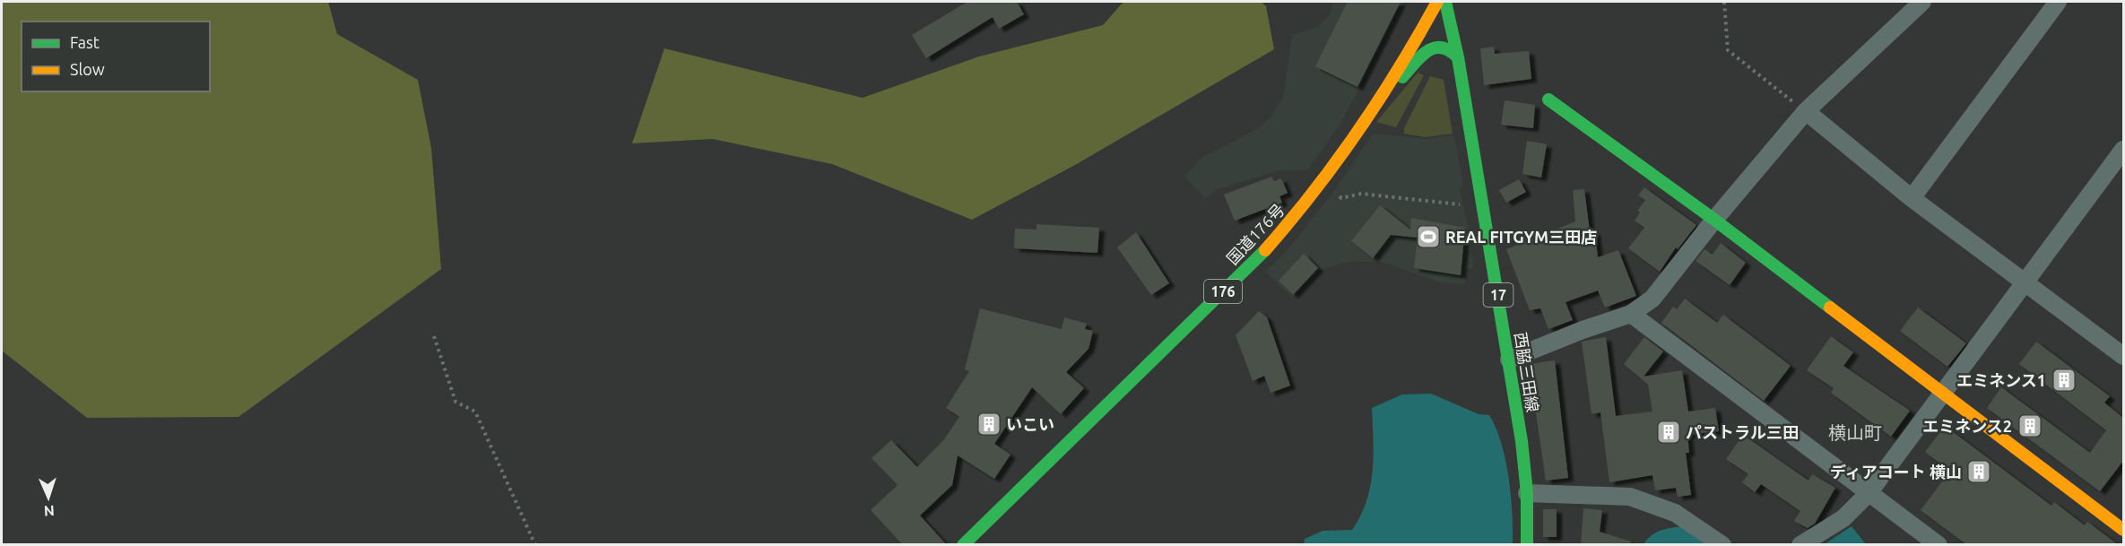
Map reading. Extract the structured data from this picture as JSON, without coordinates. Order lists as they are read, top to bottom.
{
  "streets": {
    "main road": [
      "国道176号",
      "176",
      "17",
      "西脇三田線"
    ]
  },
  "districts": ["横山町"],
  "places": {
    "sports": ["REAL FITGYM三田店"],
    "building": [
      "エミネンス1",
      "いこい",
      "エミネンス2",
      "パストラル三田",
      "ディアコート 横山"
    ]
  },
  "legend": ["Fast", "Slow"],
  "north": "bottom"
}
